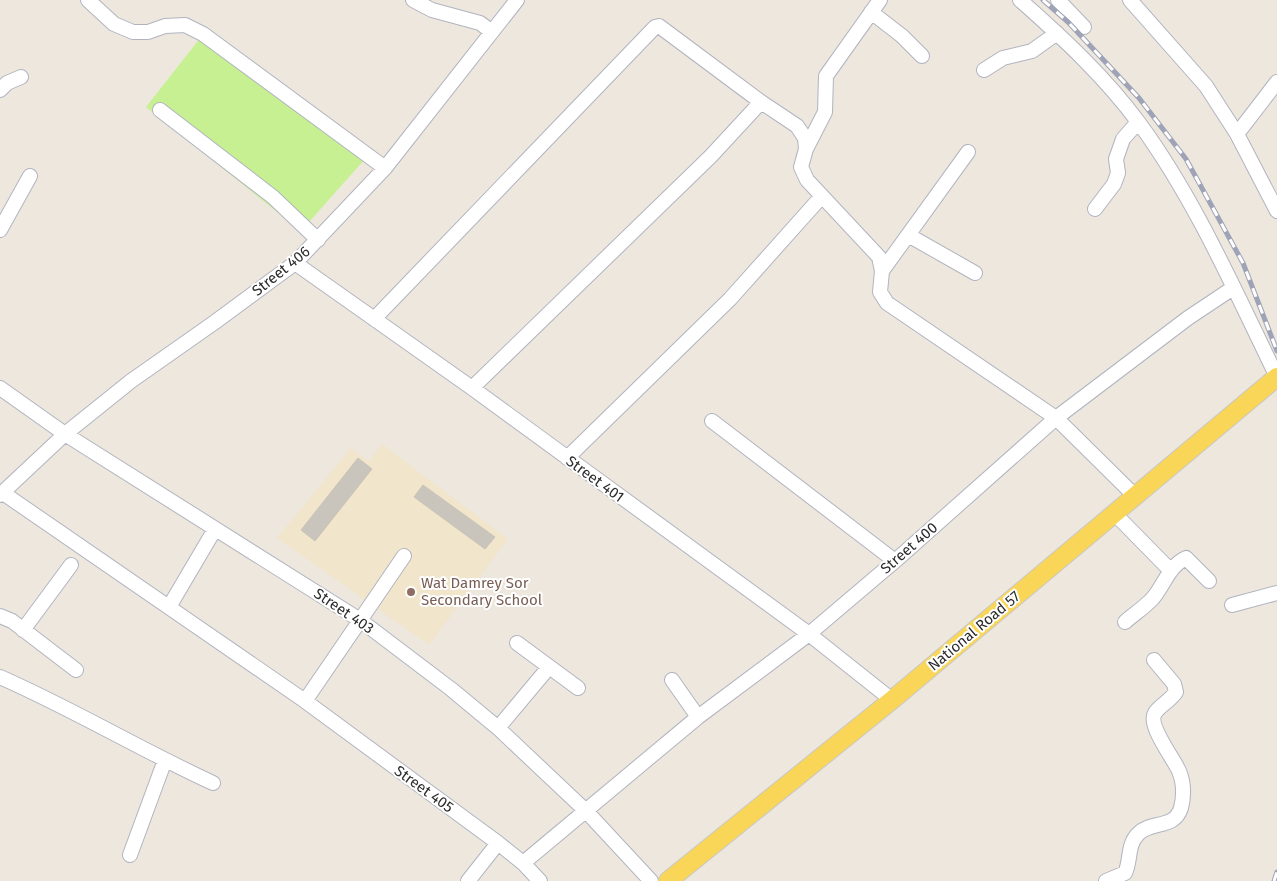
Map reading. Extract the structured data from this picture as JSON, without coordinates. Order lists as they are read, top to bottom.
{
  "streets": {
    "main road": ["National Road 57"],
    "street": [
      "Street 406",
      "Street 401",
      "Street 400",
      "Street 403",
      "Street 405"
    ]
  },
  "crossings": [
    ["Street 406", "Street 401"],
    ["Street 406", "Street 403"],
    ["Street 406", "Street 405"],
    ["Street 401", "Street 400"],
    ["Street 401", "National Road 57"],
    ["Street 400", "Street 403"],
    ["Street 400", "Street 405"]
  ],
  "places": ["Wat Damrey Sor Secondary School"]
}
